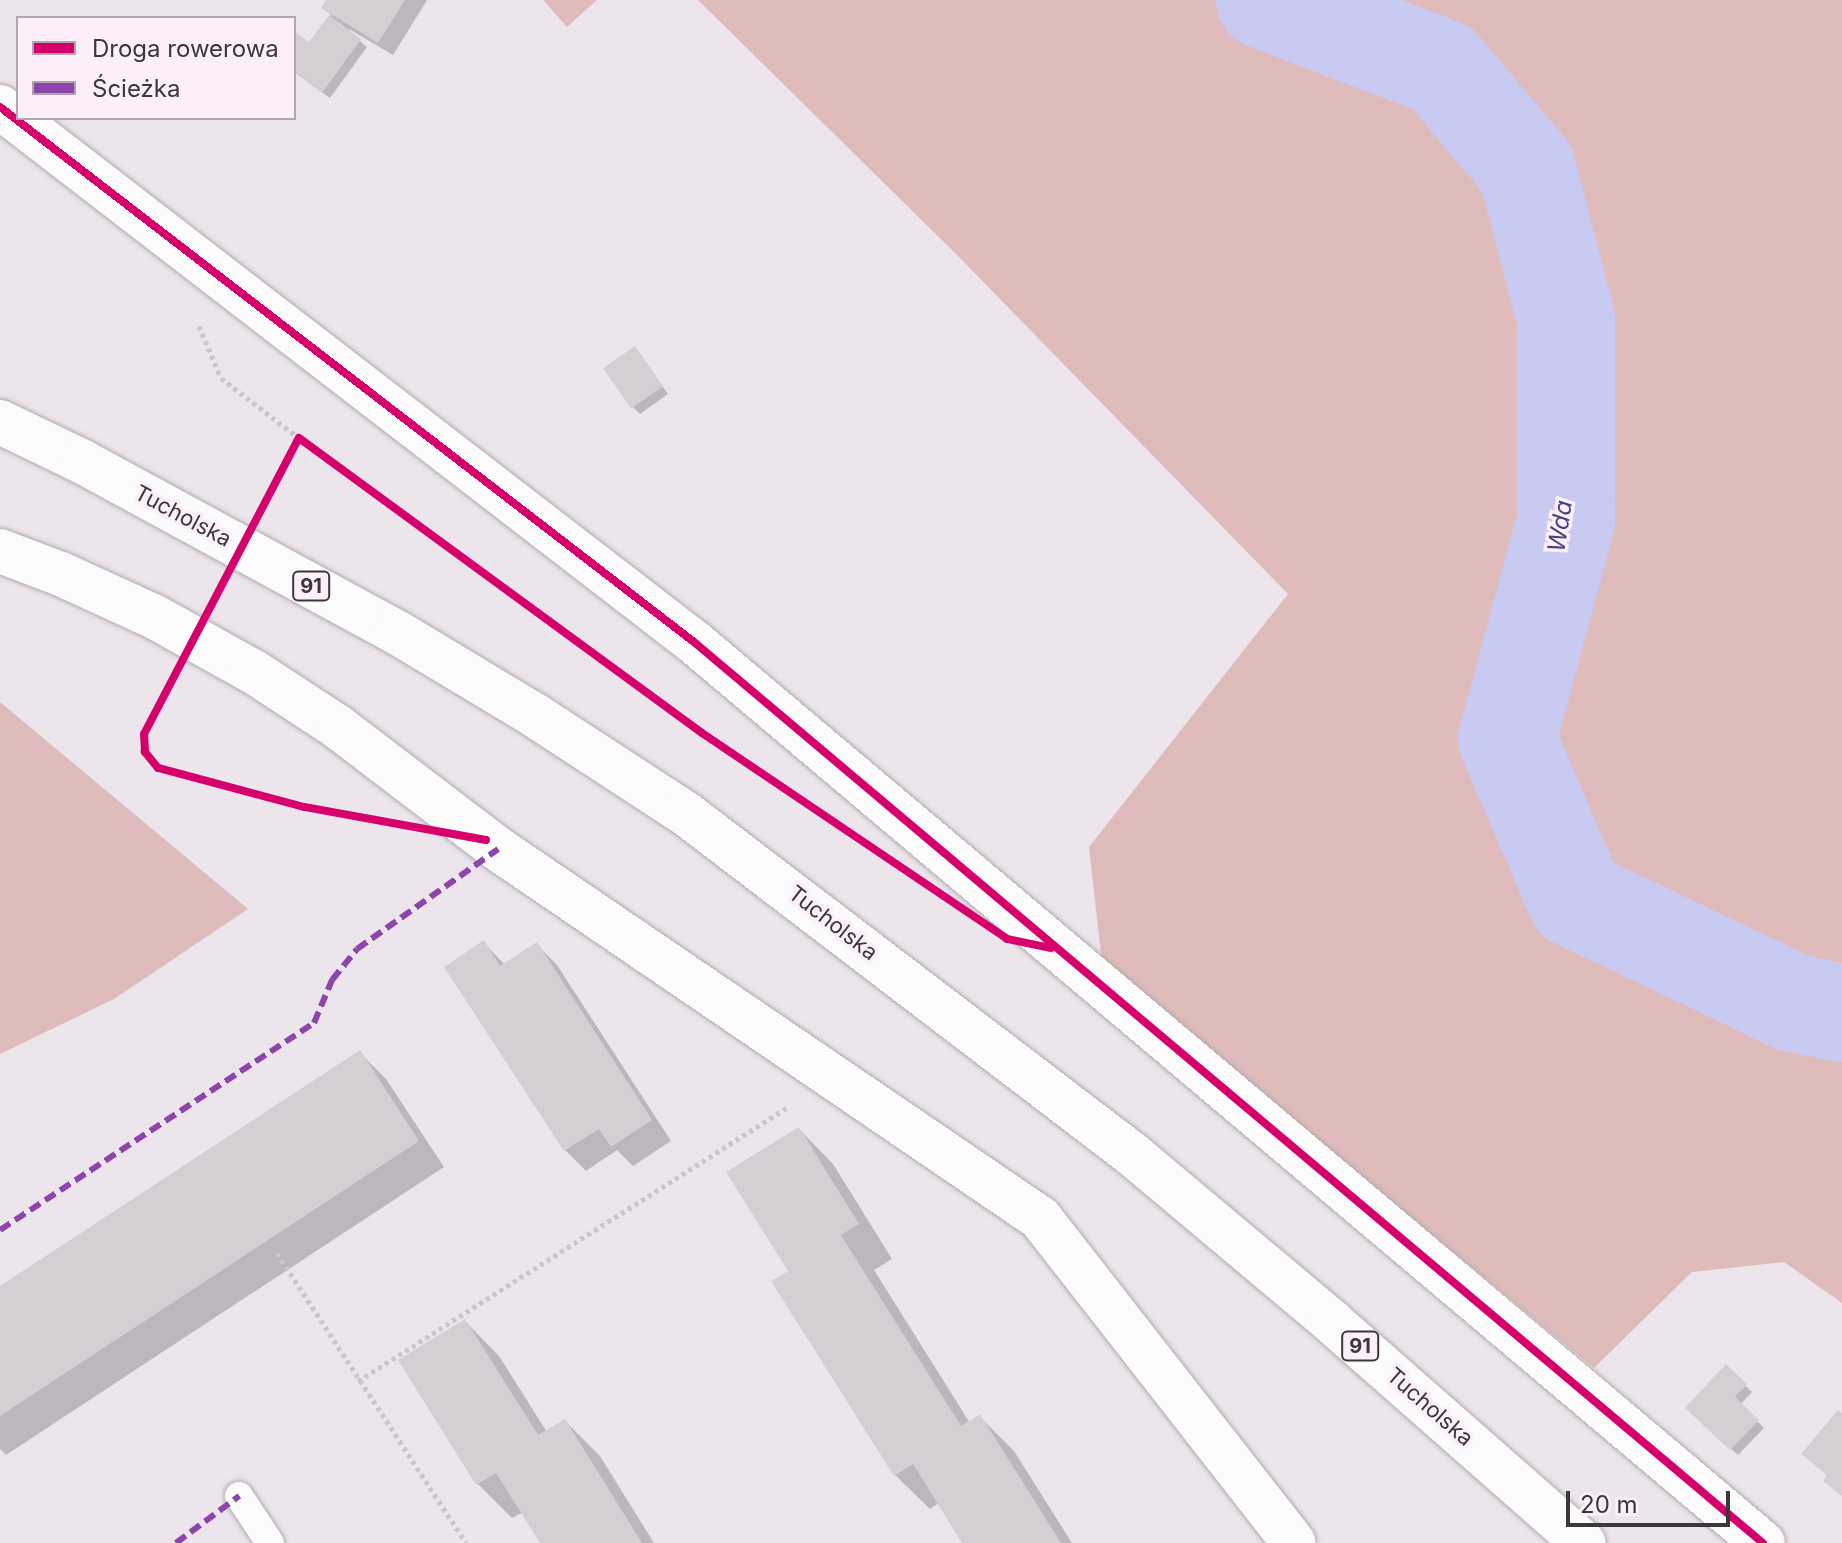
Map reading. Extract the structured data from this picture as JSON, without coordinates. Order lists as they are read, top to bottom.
{
  "streets": {
    "street": ["Tucholska", "91"]
  },
  "water": ["Wda"],
  "legend": ["Droga rowerowa", "Ścieżka"],
  "scale_bar": "20 m"
}
